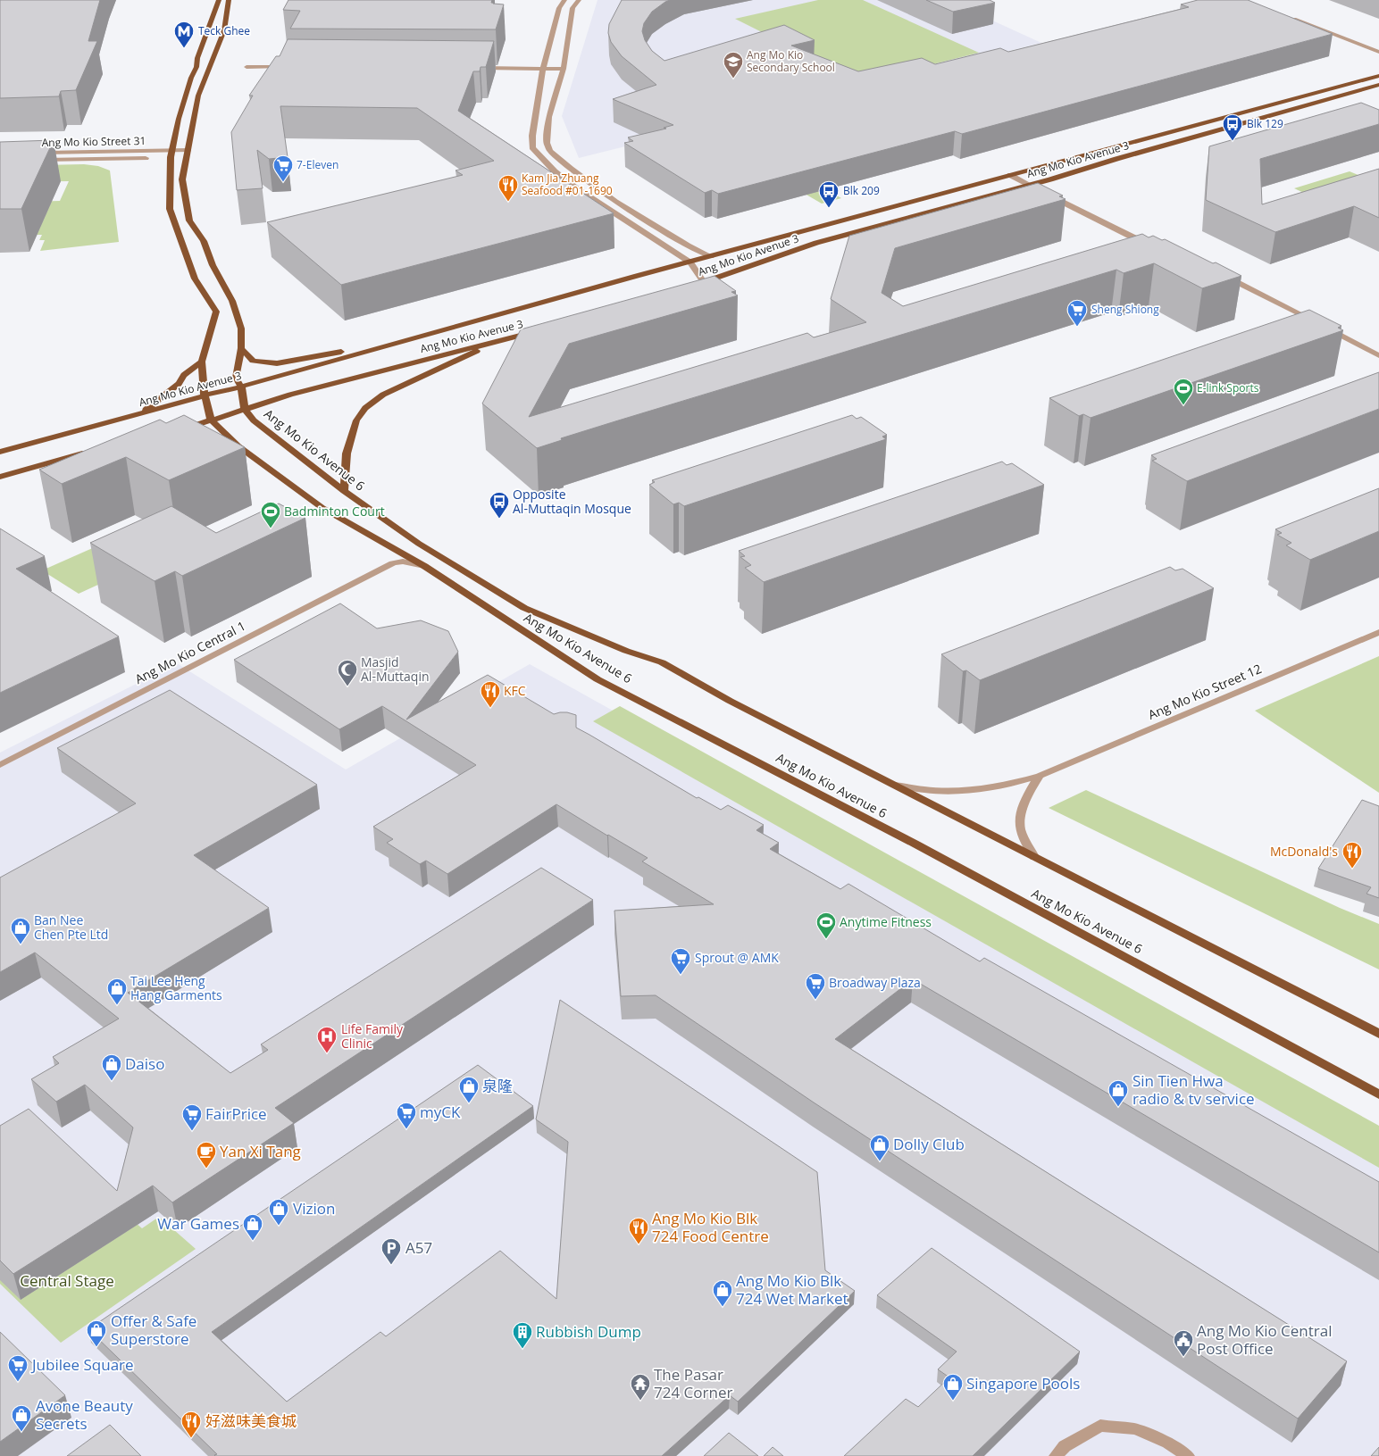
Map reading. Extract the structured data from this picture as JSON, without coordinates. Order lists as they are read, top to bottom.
{
  "streets": {
    "main road": ["Ang Mo Kio Avenue 3", "Ang Mo Kio Avenue 6"],
    "street": ["Ang Mo Kio Street 31", "Ang Mo Kio Central 1", "Ang Mo Kio Street 12"]
  },
  "crossings": [
    ["Ang Mo Kio Avenue 3", "Ang Mo Kio Avenue 6"],
    ["Ang Mo Kio Avenue 6", "Ang Mo Kio Central 1"],
    ["Ang Mo Kio Avenue 6", "Ang Mo Kio Street 12"]
  ],
  "parks": ["Central Stage"],
  "places": {
    "metro station": ["Teck Ghee"],
    "school or university": ["Ang Mo Kio Secondary School"],
    "bus stop": ["Blk 129", "Blk 209", "Opposite Al-Muttaqin Mosque"],
    "supermarket": [
      "7-Eleven",
      "Sheng Shiong",
      "Sprout @ AMK",
      "Broadway Plaza",
      "myCK",
      "FairPrice",
      "Jubilee Square"
    ],
    "restaurant": [
      "Kam Jia Zhuang Seafood #01-1690",
      "KFC",
      "McDonald's",
      "Ang Mo Kio Blk 724 Food Centre",
      "好滋味美食城"
    ],
    "sports": ["E-link Sports", "Badminton Court", "Anytime Fitness"],
    "mosque": ["Masjid Al-Muttaqin"],
    "shop": [
      "Ban Nee Chen Pte Ltd",
      "Tai Lee Heng Hang Garments",
      "Daiso",
      "泉隆",
      "Sin Tien Hwa radio & tv service",
      "Dolly Club",
      "Vizion",
      "War Games",
      "Ang Mo Kio Blk 724 Wet Market",
      "Offer & Safe Superstore",
      "Singapore Pools",
      "Avone Beauty Secrets"
    ],
    "hospital": ["Life Family Clinic"],
    "cafe": ["Yan Xi Tang"],
    "parking": ["A57"],
    "building": ["Rubbish Dump"],
    "public building": ["Ang Mo Kio Central Post Office"],
    "temple": ["The Pasar 724 Corner"]
  }
}
